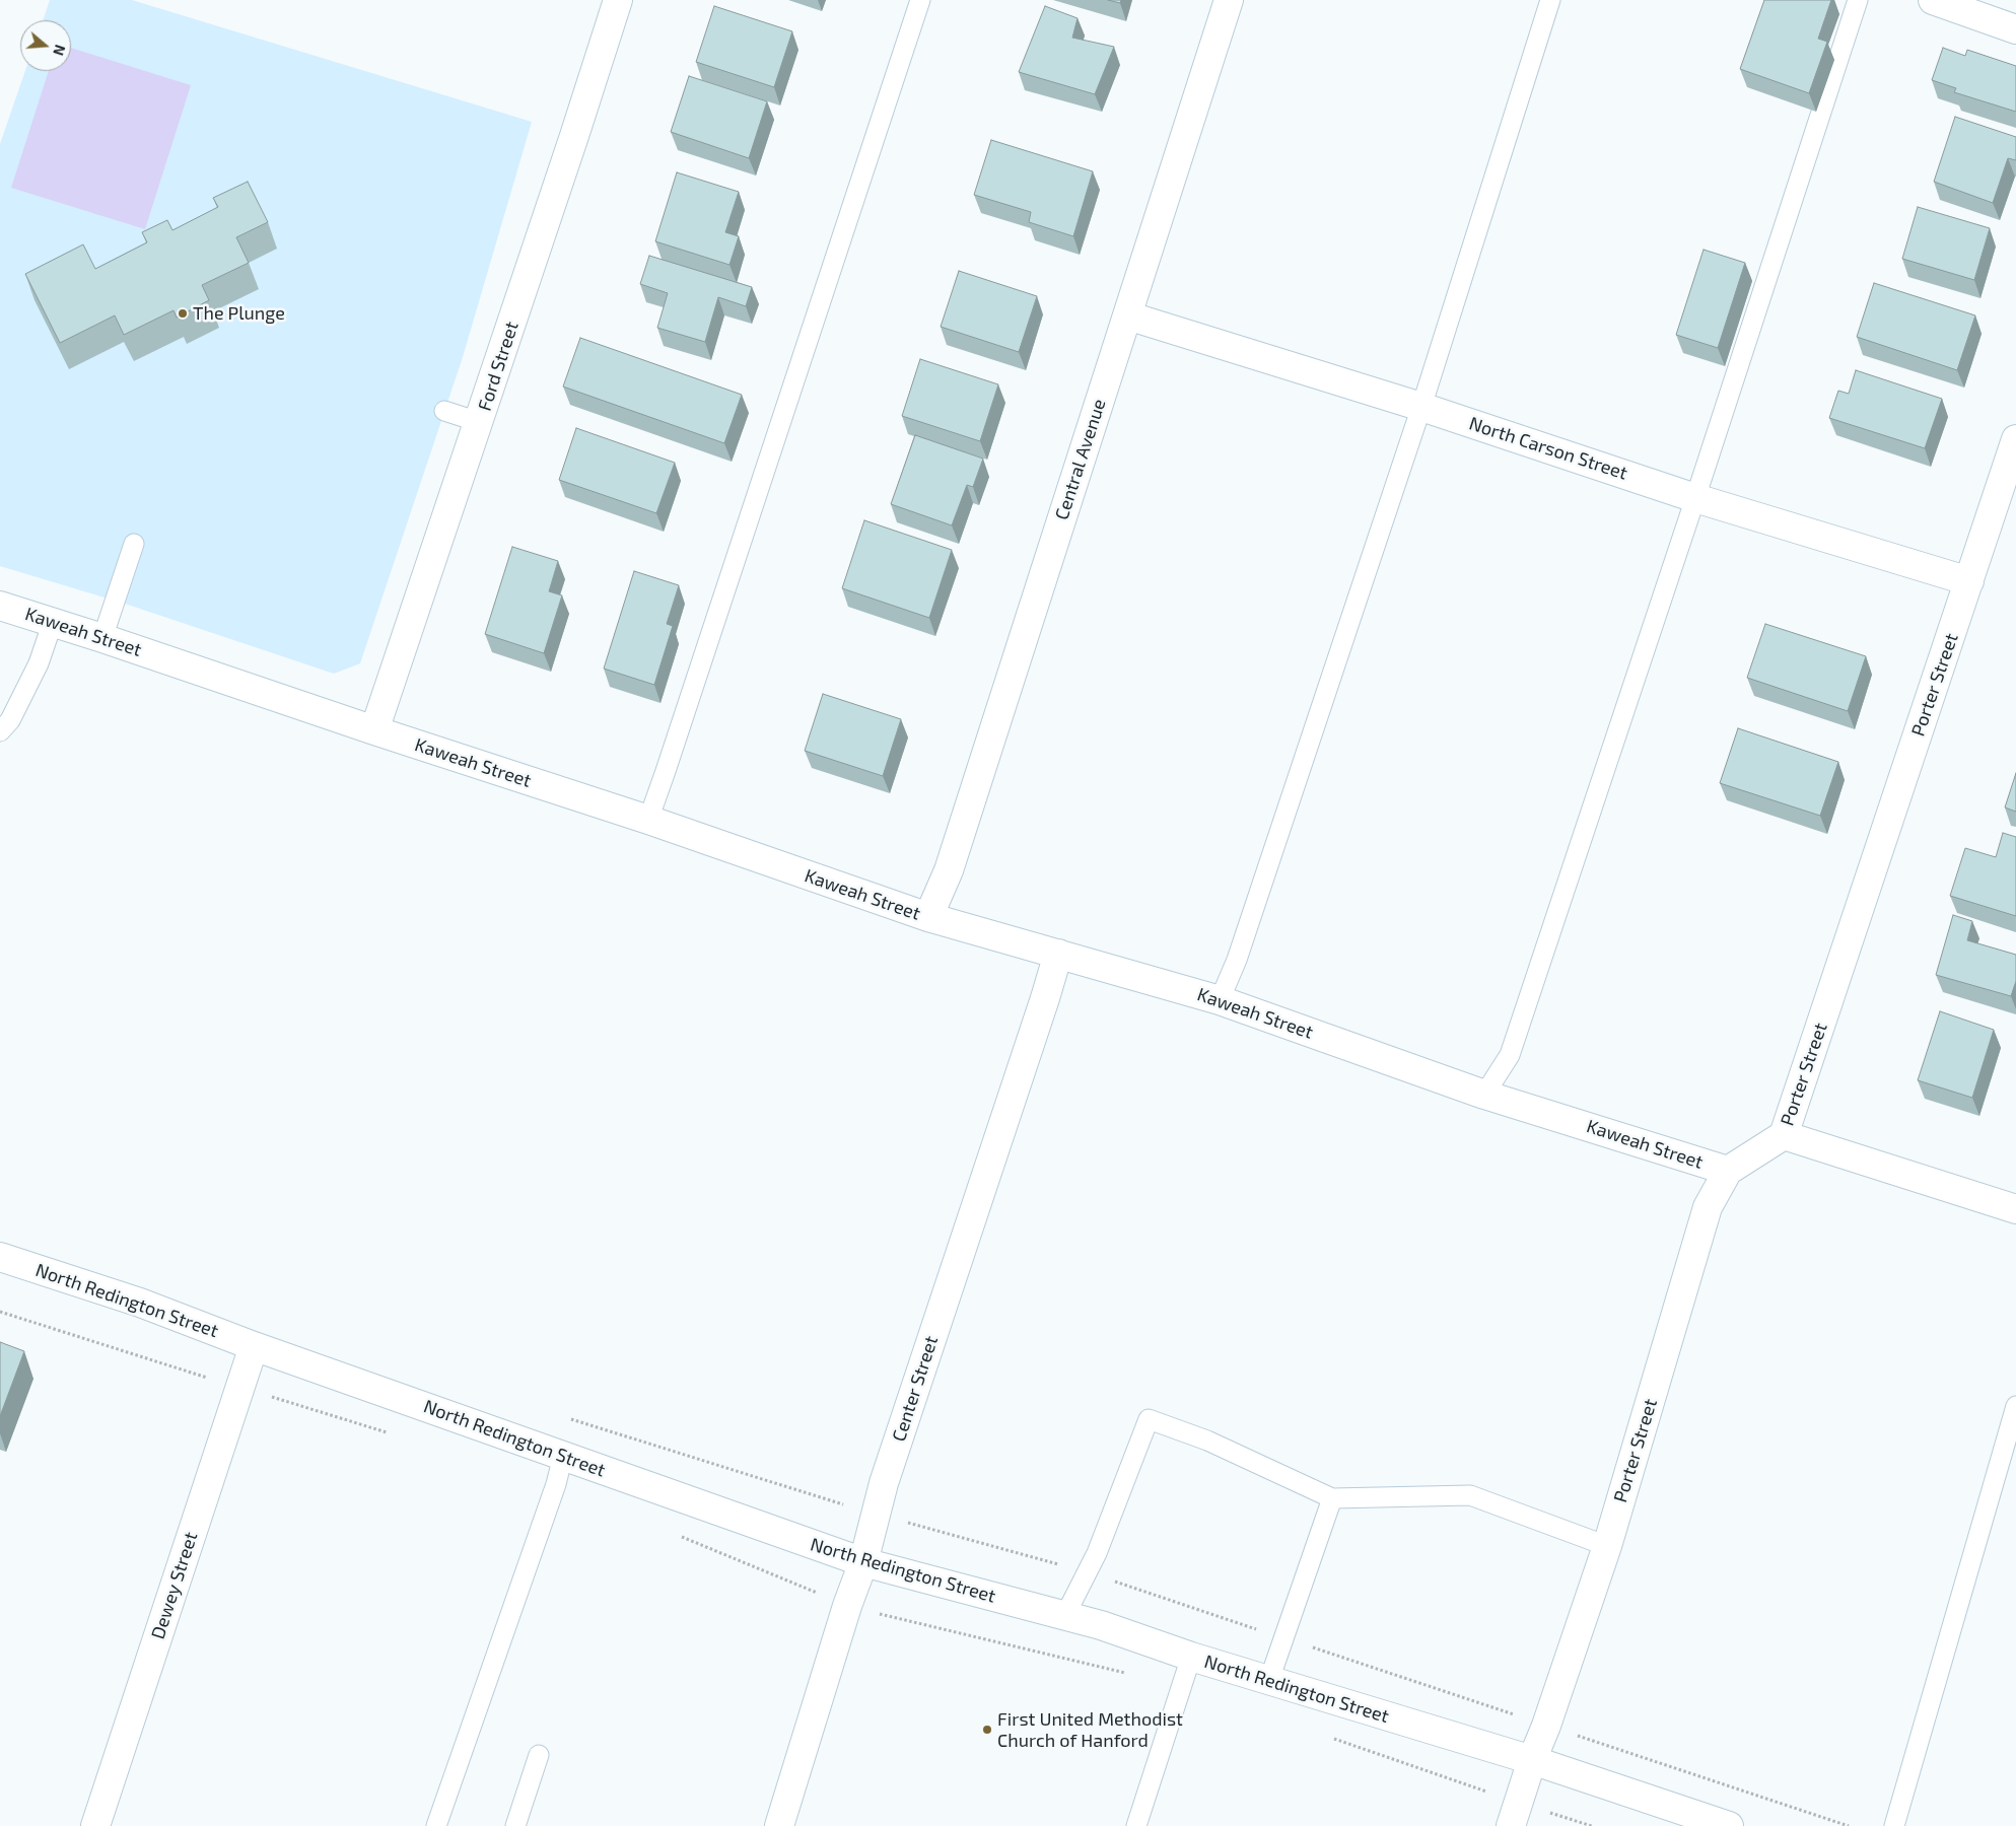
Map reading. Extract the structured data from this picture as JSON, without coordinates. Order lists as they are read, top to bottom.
{
  "streets": {
    "street": [
      "Ford Street",
      "North Carson Street",
      "Central Avenue",
      "Kaweah Street",
      "Porter Street",
      "North Redington Street",
      "Center Street",
      "Dewey Street"
    ]
  },
  "crossings": [
    ["Ford Street", "Kaweah Street"],
    ["North Carson Street", "Central Avenue"],
    ["North Carson Street", "Porter Street"],
    ["Central Avenue", "Kaweah Street"],
    ["Kaweah Street", "Porter Street"],
    ["Kaweah Street", "Center Street"],
    ["Porter Street", "North Redington Street"],
    ["North Redington Street", "Center Street"],
    ["North Redington Street", "Dewey Street"]
  ],
  "places": ["The Plunge", "First United Methodist Church of Hanford"],
  "north": "right"
}
